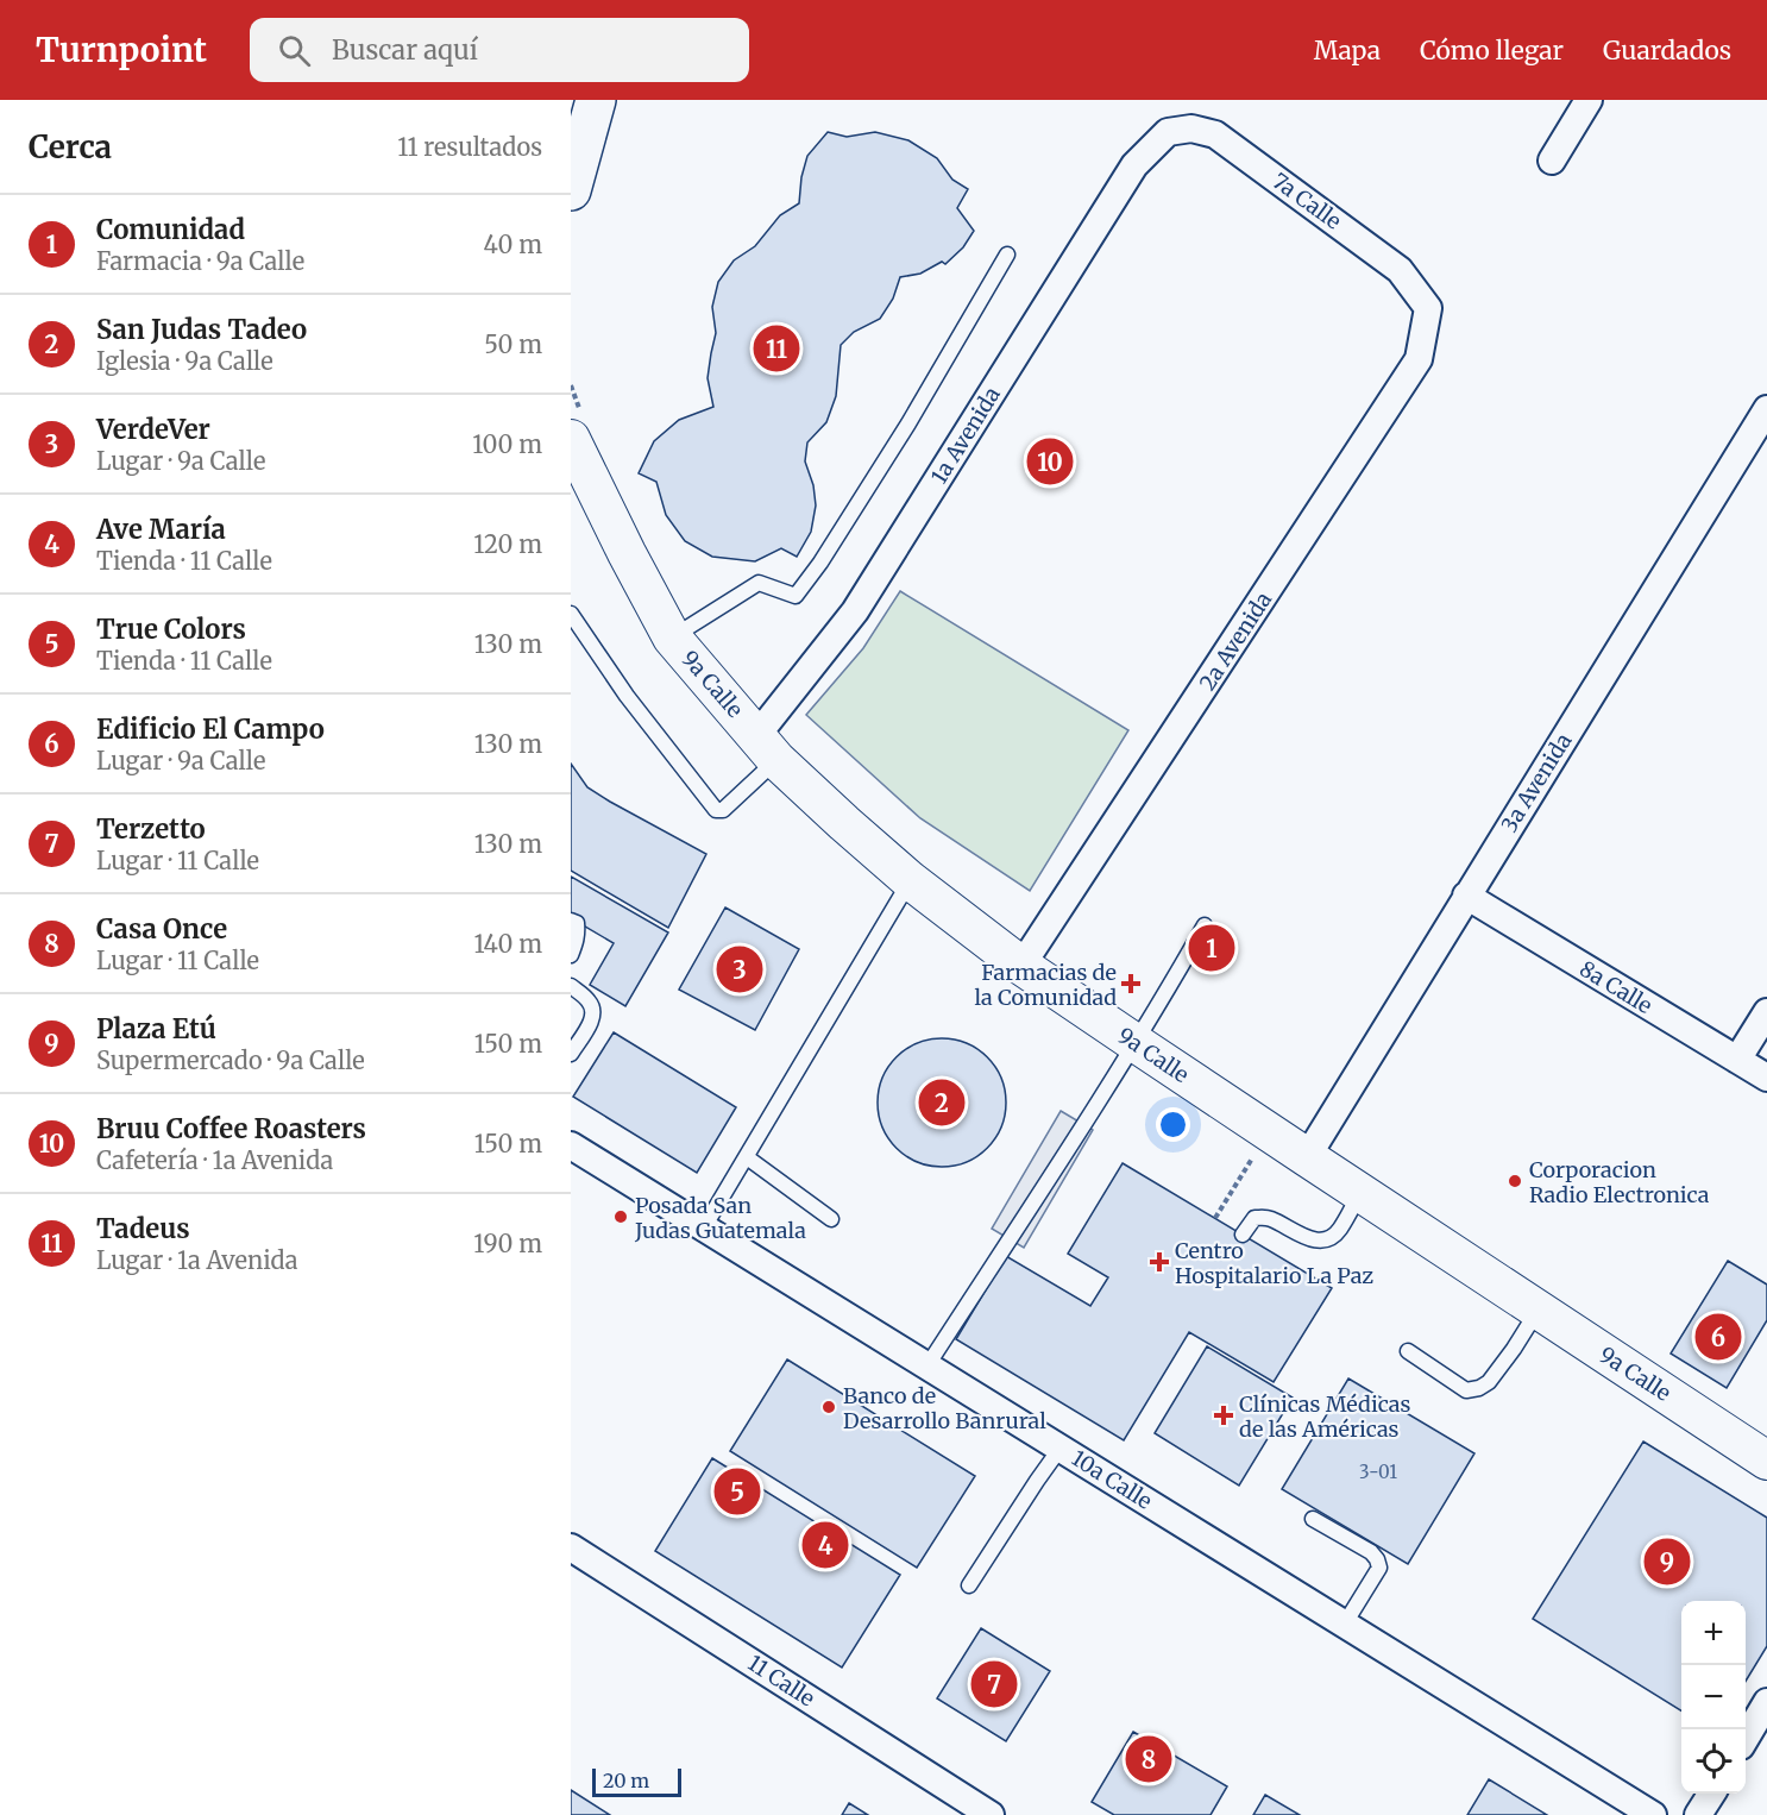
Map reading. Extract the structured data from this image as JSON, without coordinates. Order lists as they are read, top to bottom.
{
  "streets": {
    "street": [
      "7a Calle",
      "1a Avenida",
      "2a Avenida",
      "9a Calle",
      "3a Avenida",
      "8a Calle",
      "10a Calle",
      "11 Calle"
    ]
  },
  "crossings": [
    ["7a Calle", "1a Avenida"],
    ["7a Calle", "2a Avenida"],
    ["1a Avenida", "9a Calle"],
    ["2a Avenida", "9a Calle"],
    ["9a Calle", "3a Avenida"],
    ["3a Avenida", "8a Calle"]
  ],
  "places": {
    "health": ["Farmacias de la Comunidad", "Centro Hospitalario La Paz", "Clínicas Médicas de las Américas"],
    "other": ["Corporacion Radio Electronica", "Posada San Judas Guatemala", "Banco de Desarrollo Banrural"]
  },
  "house_numbers": ["3-01"],
  "scale_bar": "20 m",
  "page": {
    "header": "Turnpoint",
    "search": "Buscar aquí",
    "nav": ["Mapa", "Cómo llegar", "Guardados"],
    "heading": ["Cerca", "11 resultados"],
    "list": [
      {
        "mark": "1",
        "name": "Comunidad",
        "note": "Farmacia · 9a Calle",
        "value": "40 m"
      },
      {
        "mark": "2",
        "name": "San Judas Tadeo",
        "note": "Iglesia · 9a Calle",
        "value": "50 m"
      },
      {
        "mark": "3",
        "name": "VerdeVer",
        "note": "Lugar · 9a Calle",
        "value": "100 m"
      },
      {
        "mark": "4",
        "name": "Ave María",
        "note": "Tienda · 11 Calle",
        "value": "120 m"
      },
      {
        "mark": "5",
        "name": "True Colors",
        "note": "Tienda · 11 Calle",
        "value": "130 m"
      },
      {
        "mark": "6",
        "name": "Edificio El Campo",
        "note": "Lugar · 9a Calle",
        "value": "130 m"
      },
      {
        "mark": "7",
        "name": "Terzetto",
        "note": "Lugar · 11 Calle",
        "value": "130 m"
      },
      {
        "mark": "8",
        "name": "Casa Once",
        "note": "Lugar · 11 Calle",
        "value": "140 m"
      },
      {
        "mark": "9",
        "name": "Plaza Etú",
        "note": "Supermercado · 9a Calle",
        "value": "150 m"
      },
      {
        "mark": "10",
        "name": "Bruu Coffee Roasters",
        "note": "Cafetería · 1a Avenida",
        "value": "150 m"
      },
      {
        "mark": "11",
        "name": "Tadeus",
        "note": "Lugar · 1a Avenida",
        "value": "190 m"
      }
    ],
    "pins": [
      "11",
      "10",
      "1",
      "3",
      "2",
      "6",
      "5",
      "4",
      "9",
      "7",
      "8"
    ],
    "map_buttons": ["+", "−"],
    "scale": "20 m"
  }
}
